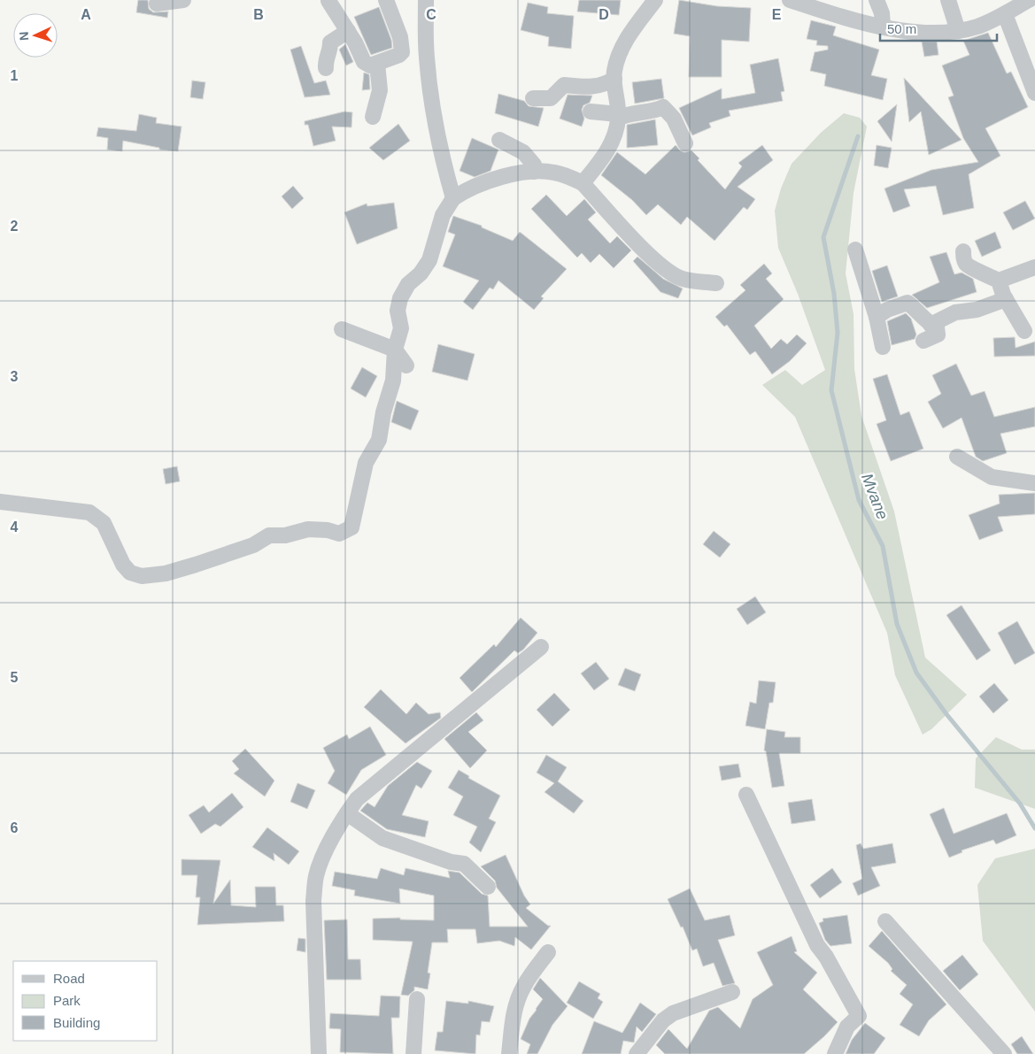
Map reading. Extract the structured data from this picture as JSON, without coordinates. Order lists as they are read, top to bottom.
{
  "water": ["Mvane"],
  "legend": ["Road", "Park", "Building"],
  "scale_bar": "50 m",
  "north": "left",
  "grid": {
    "columns": [
      "A",
      "B",
      "C",
      "D",
      "E"
    ],
    "rows": [
      "1",
      "2",
      "3",
      "4",
      "5",
      "6"
    ]
  }
}
